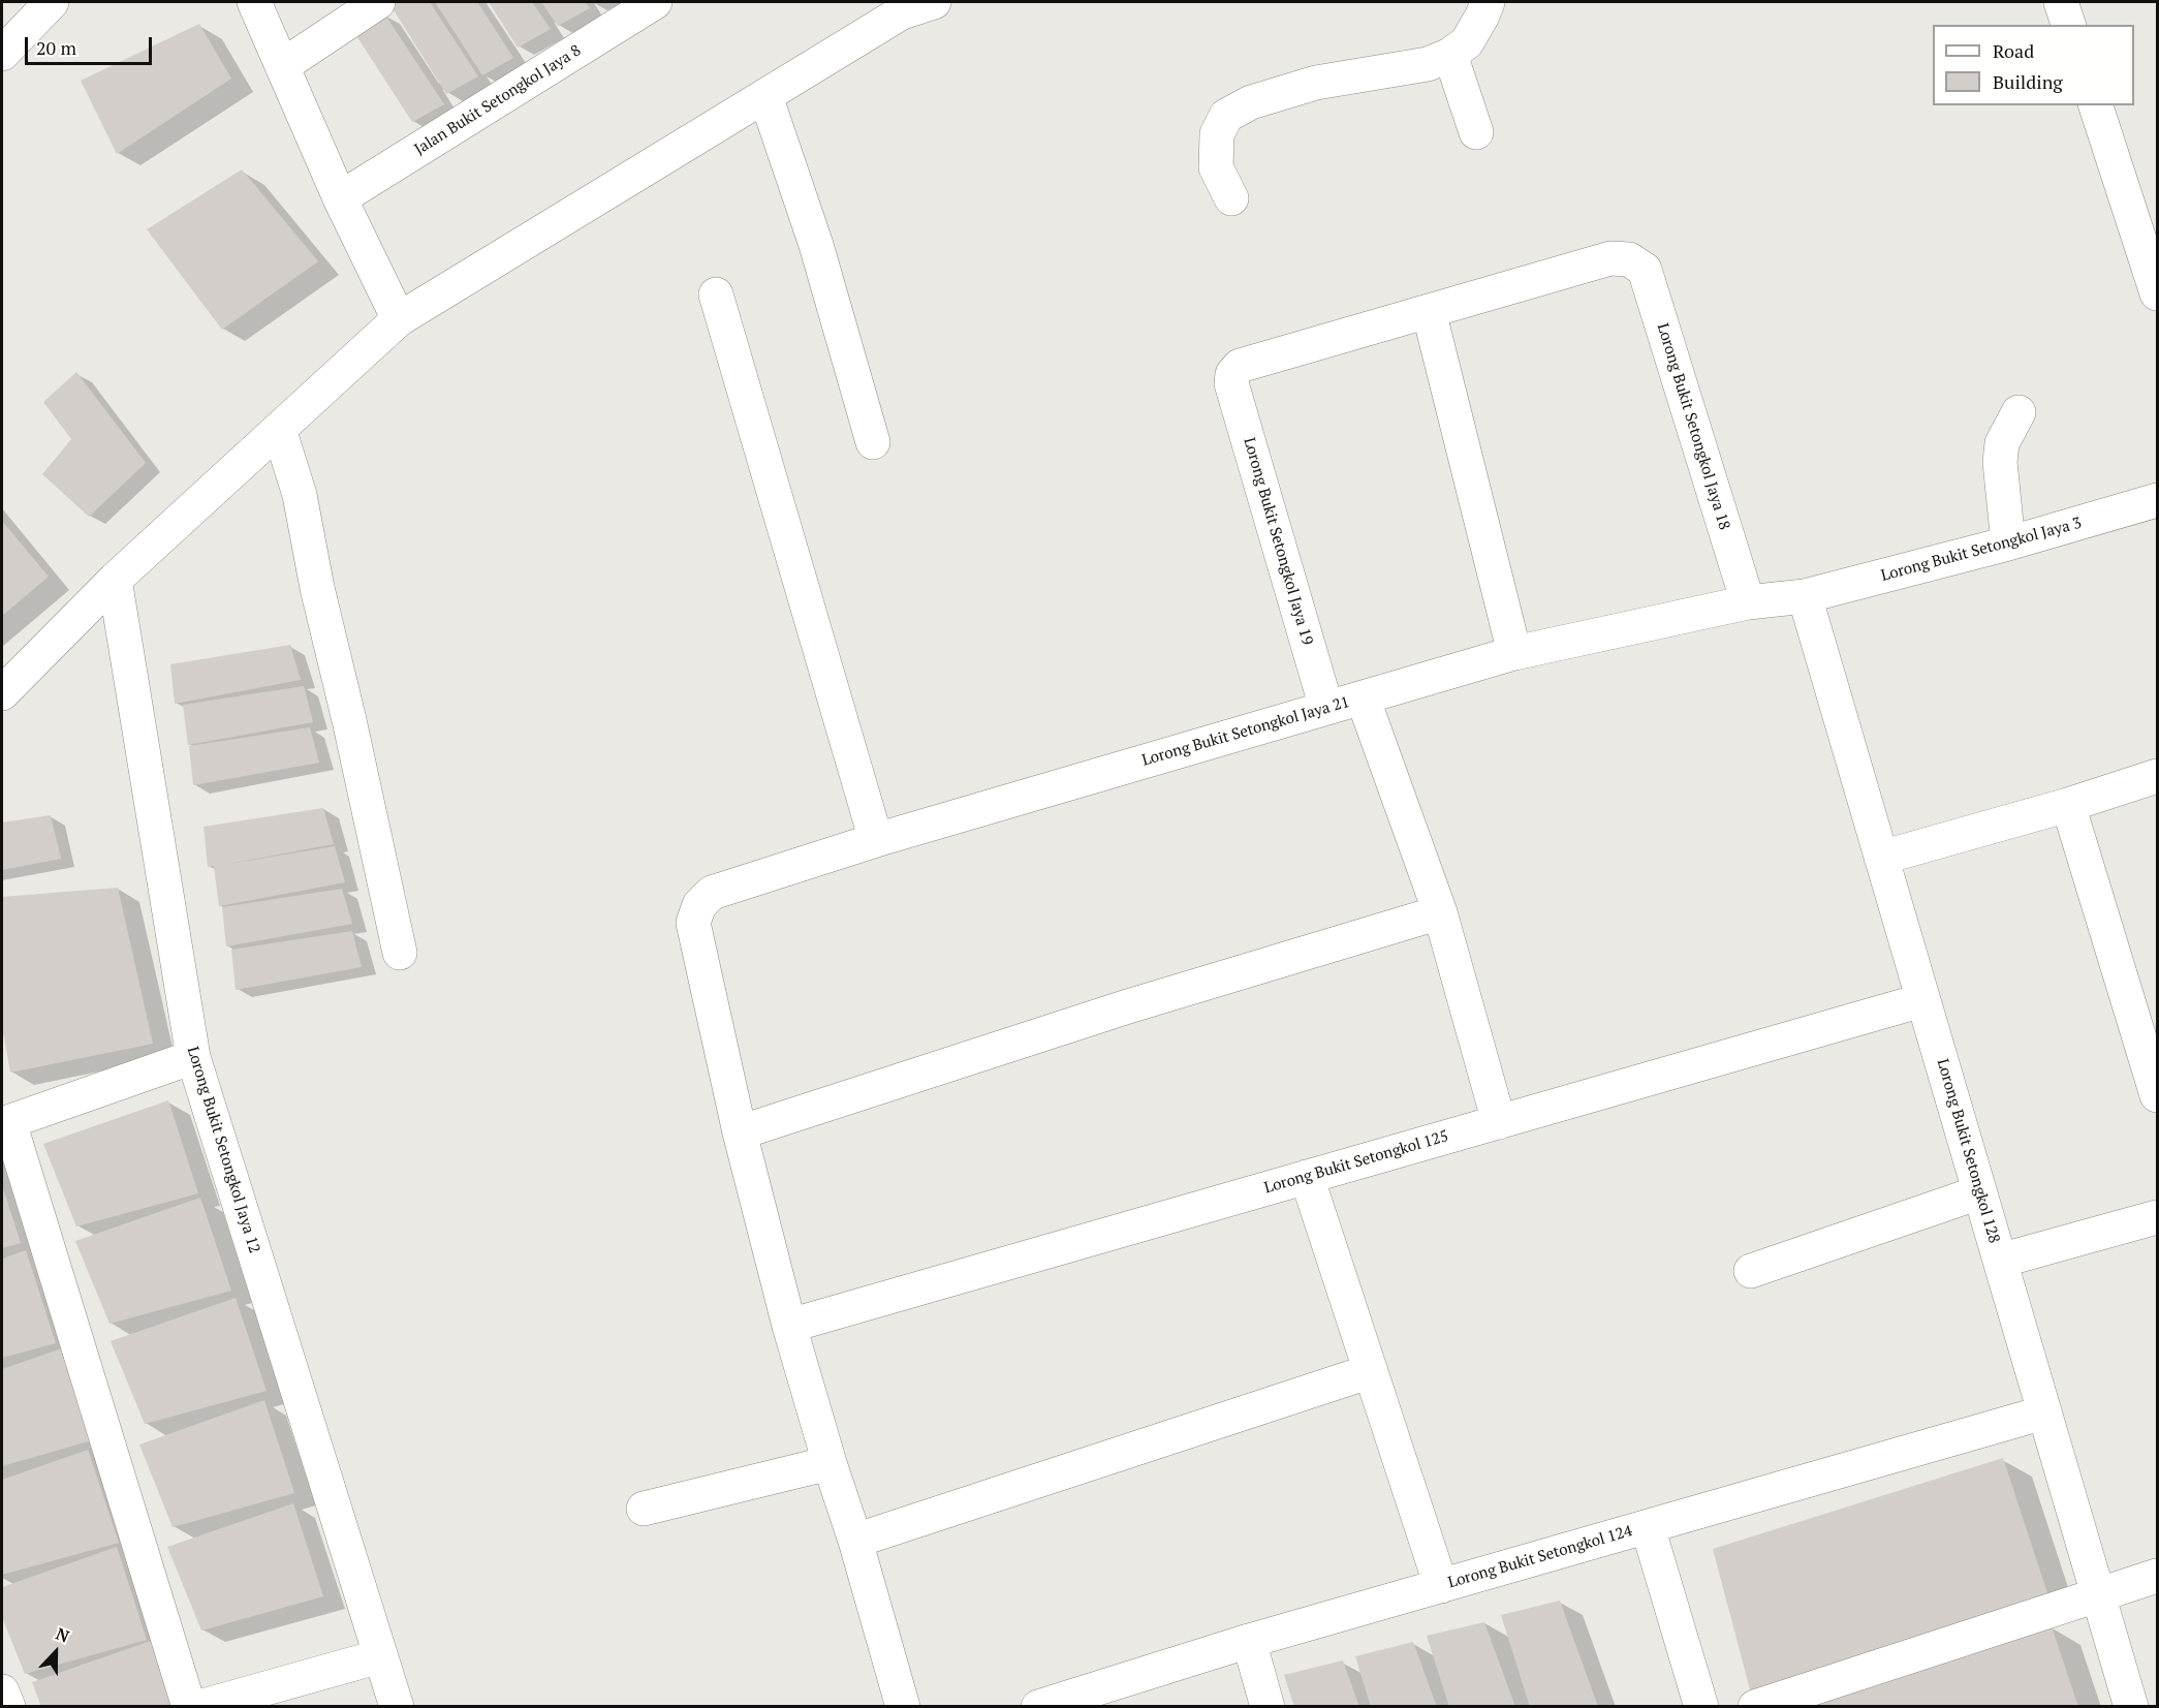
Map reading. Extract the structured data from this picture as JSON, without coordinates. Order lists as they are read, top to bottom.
{
  "streets": {
    "street": [
      "Jalan Bukit Setongkol Jaya 8",
      "Lorong Bukit Setongkol Jaya 18",
      "Lorong Bukit Setongkol Jaya 19",
      "Lorong Bukit Setongkol Jaya 3",
      "Lorong Bukit Setongkol Jaya 21",
      "Lorong Bukit Setongkol Jaya 12",
      "Lorong Bukit Setongkol 128",
      "Lorong Bukit Setongkol 125",
      "Lorong Bukit Setongkol 124"
    ]
  },
  "crossings": [
    ["Lorong Bukit Setongkol Jaya 18", "Lorong Bukit Setongkol Jaya 19"],
    ["Lorong Bukit Setongkol Jaya 18", "Lorong Bukit Setongkol Jaya 21"],
    ["Lorong Bukit Setongkol Jaya 19", "Lorong Bukit Setongkol Jaya 21"],
    ["Lorong Bukit Setongkol Jaya 3", "Lorong Bukit Setongkol Jaya 21"],
    ["Lorong Bukit Setongkol Jaya 3", "Lorong Bukit Setongkol 128"],
    ["Lorong Bukit Setongkol Jaya 21", "Lorong Bukit Setongkol 128"],
    ["Lorong Bukit Setongkol 128", "Lorong Bukit Setongkol 125"],
    ["Lorong Bukit Setongkol 128", "Lorong Bukit Setongkol 124"]
  ],
  "legend": ["Road", "Building"],
  "scale_bar": "20 m",
  "north": "top"
}
